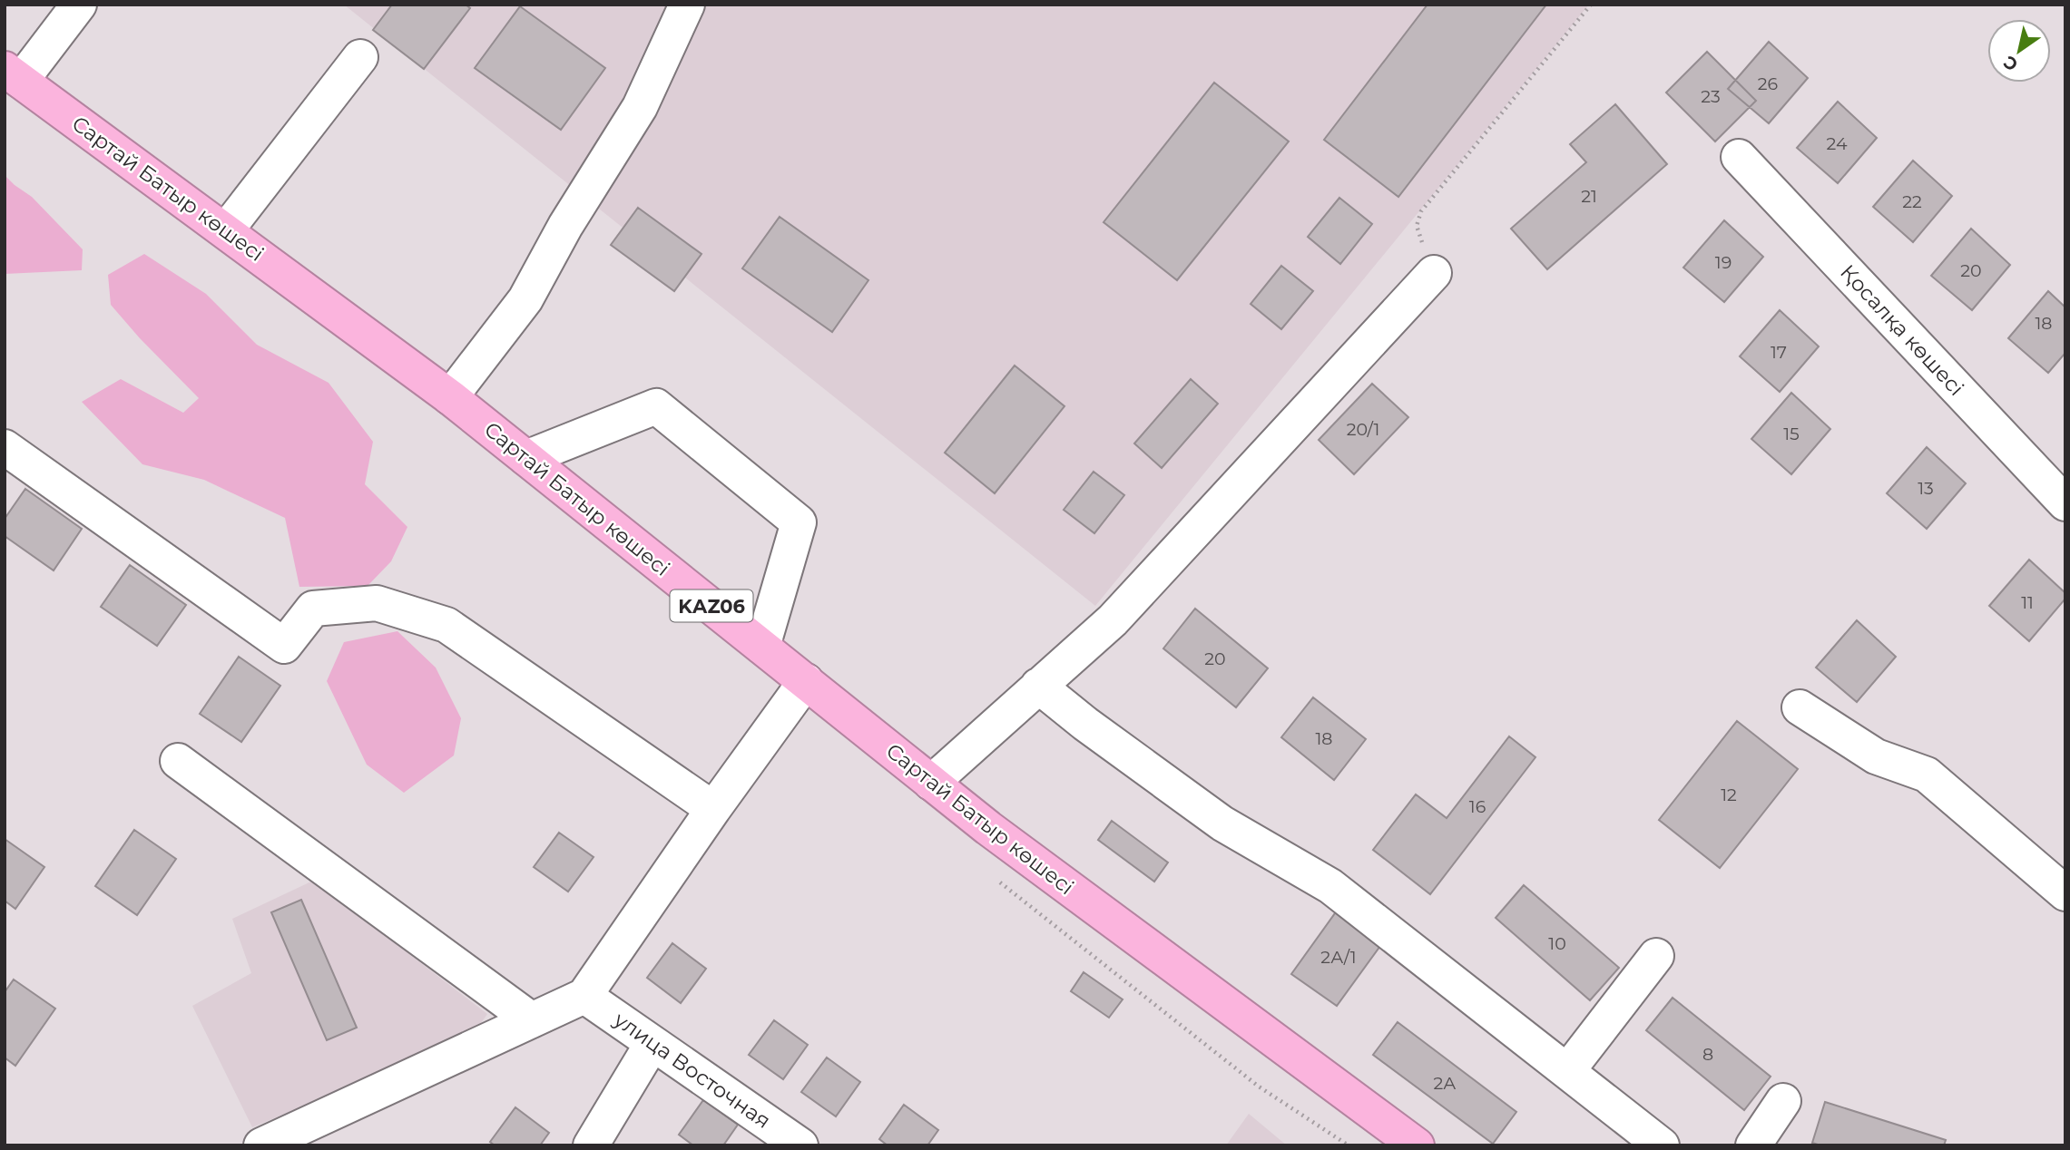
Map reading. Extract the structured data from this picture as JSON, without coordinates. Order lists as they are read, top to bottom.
{
  "streets": {
    "highway": ["Сартай Батыр көшесі", "KАZ06"],
    "street": ["Қосалқа көшесі", "улица Восточная"]
  },
  "house_numbers": [
    "26",
    "23",
    "24",
    "21",
    "22",
    "19",
    "20",
    "18",
    "17",
    "20/1",
    "15",
    "13",
    "11",
    "20",
    "18",
    "12",
    "16",
    "10",
    "2А/1",
    "8",
    "2А"
  ],
  "north": "bottom left"
}
